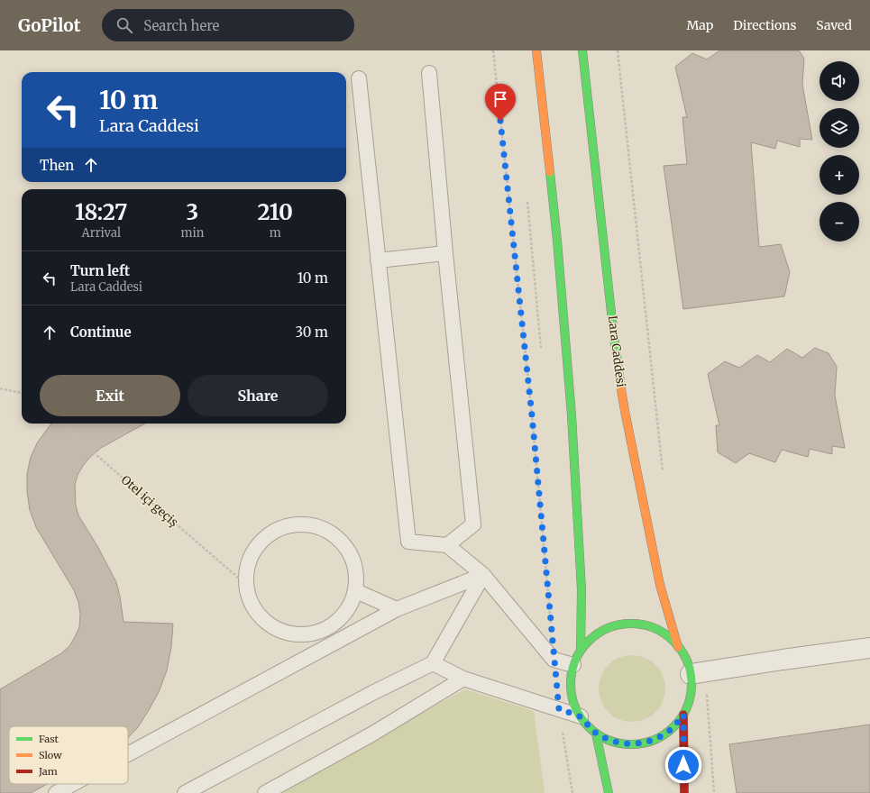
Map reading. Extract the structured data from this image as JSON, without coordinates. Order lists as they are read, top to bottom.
{
  "streets": {
    "main road": ["Lara Caddesi"],
    "path": ["Otel içi geçiş"]
  },
  "legend": ["Fast", "Slow", "Jam"],
  "page": {
    "header": "GoPilot",
    "search": "Search here",
    "nav": ["Map", "Directions", "Saved"],
    "map_buttons": ["+", "−"],
    "turn": ["10 m", "Lara Caddesi"],
    "then": "Then",
    "eta": [
      "18:27",
      "Arrival",
      "3",
      "min",
      "210",
      "m"
    ],
    "list": [
      {
        "name": "Turn left",
        "note": "Lara Caddesi",
        "value": "10 m"
      },
      {
        "name": "Continue",
        "value": "30 m"
      }
    ],
    "buttons": ["Exit", "Share"]
  }
}
